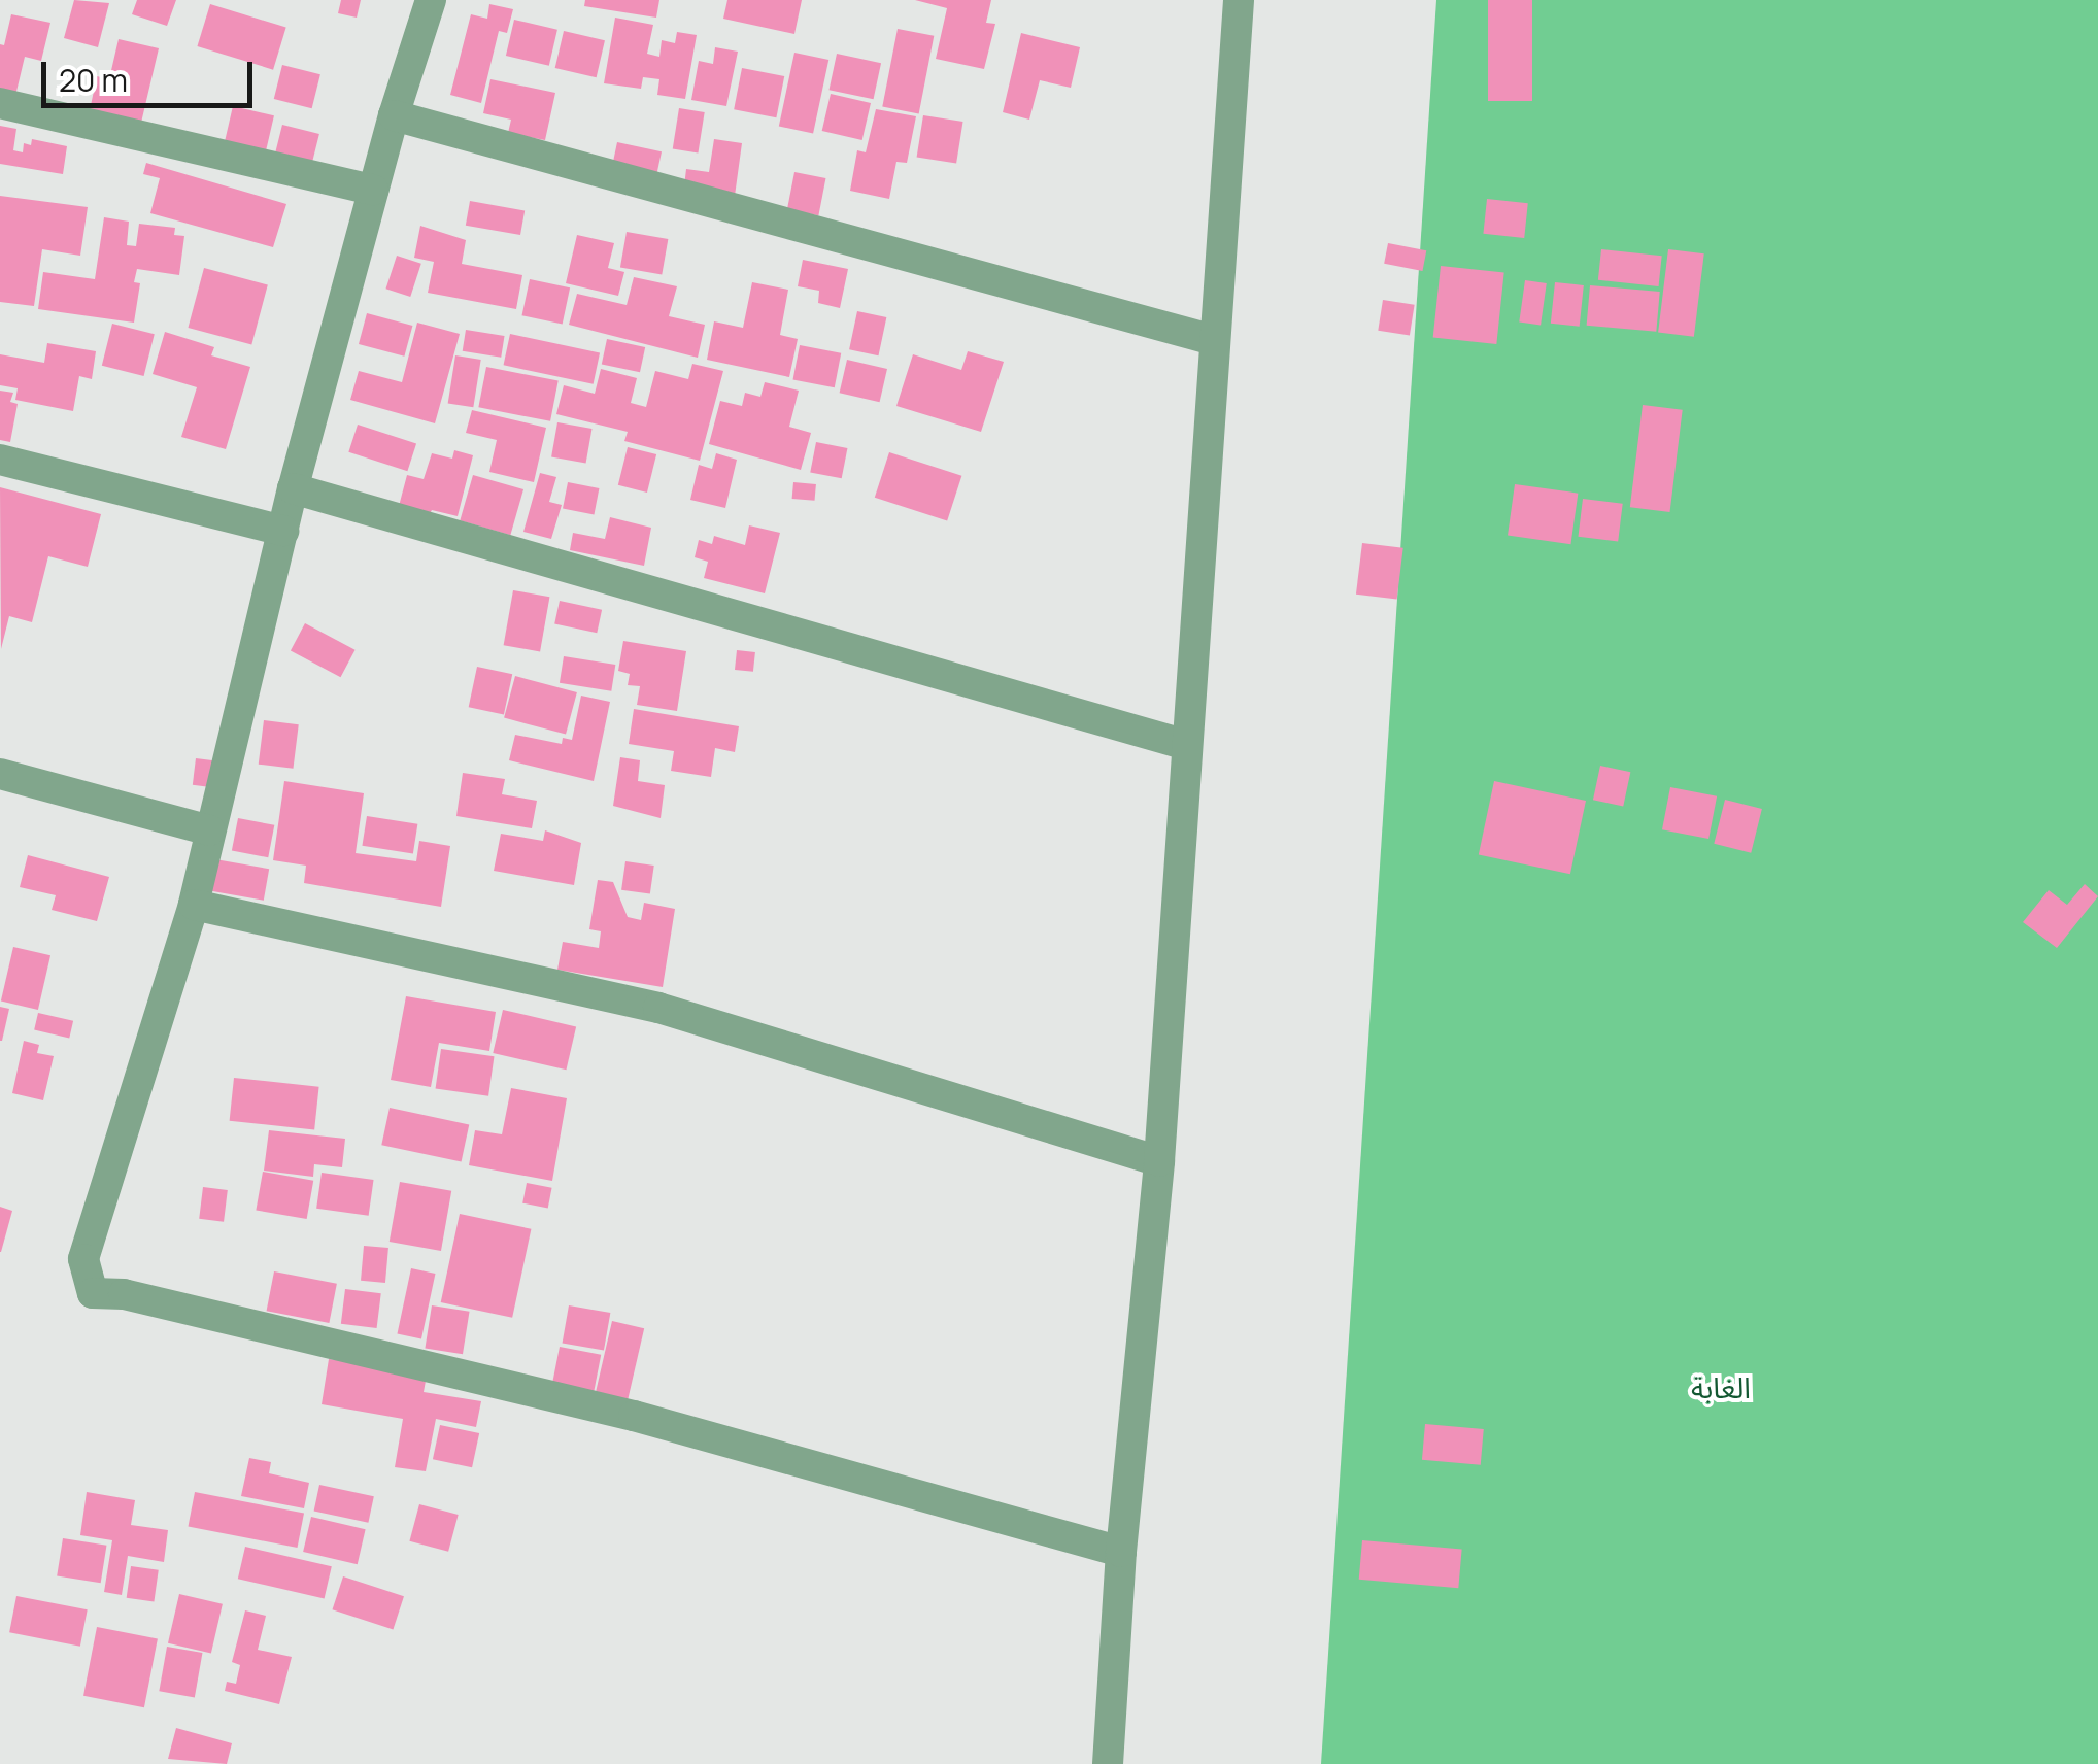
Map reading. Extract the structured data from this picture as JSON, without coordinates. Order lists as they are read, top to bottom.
{
  "parks": ["الغابة"],
  "scale_bar": "20 m"
}
